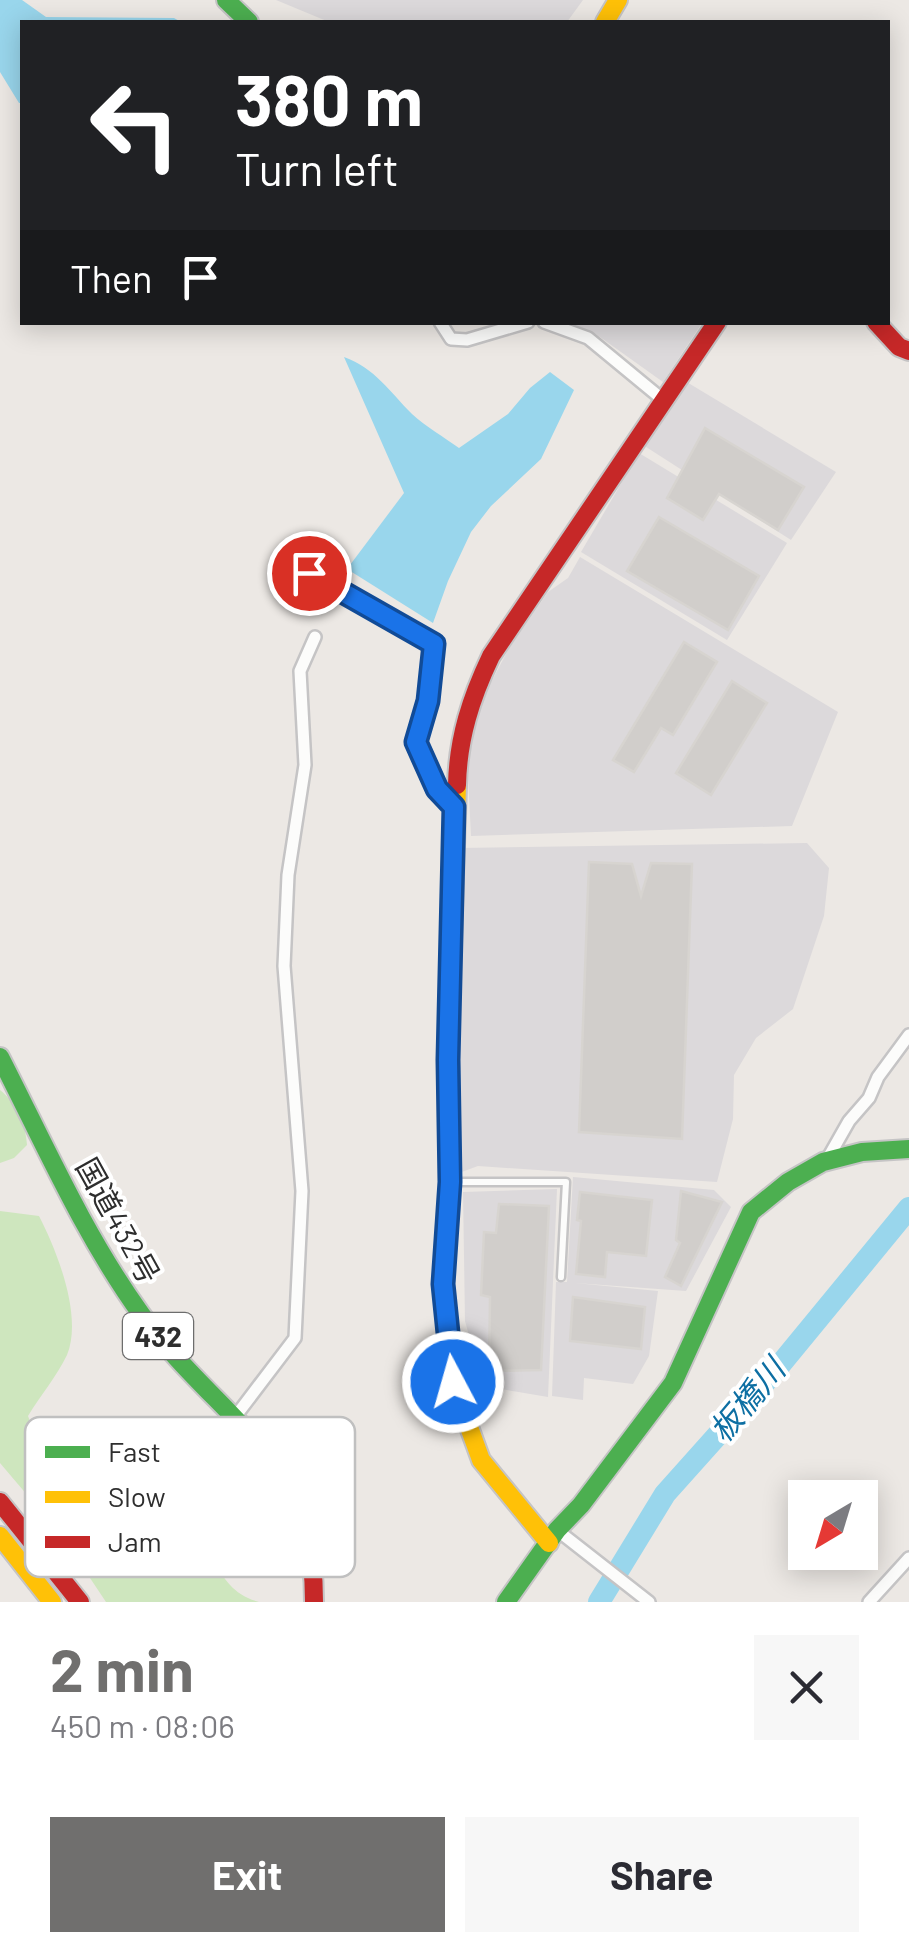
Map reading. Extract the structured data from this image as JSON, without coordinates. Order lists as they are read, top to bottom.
{
  "streets": {
    "main road": ["国道432号", "432"]
  },
  "water": ["板橋川"],
  "legend": ["Fast", "Slow", "Jam"],
  "north": "bottom left",
  "page": {
    "turn": ["380 m", "Turn left"],
    "then": "Then",
    "heading": ["2 min", "450 m · 08:06"],
    "buttons": ["Exit", "Share"]
  }
}
